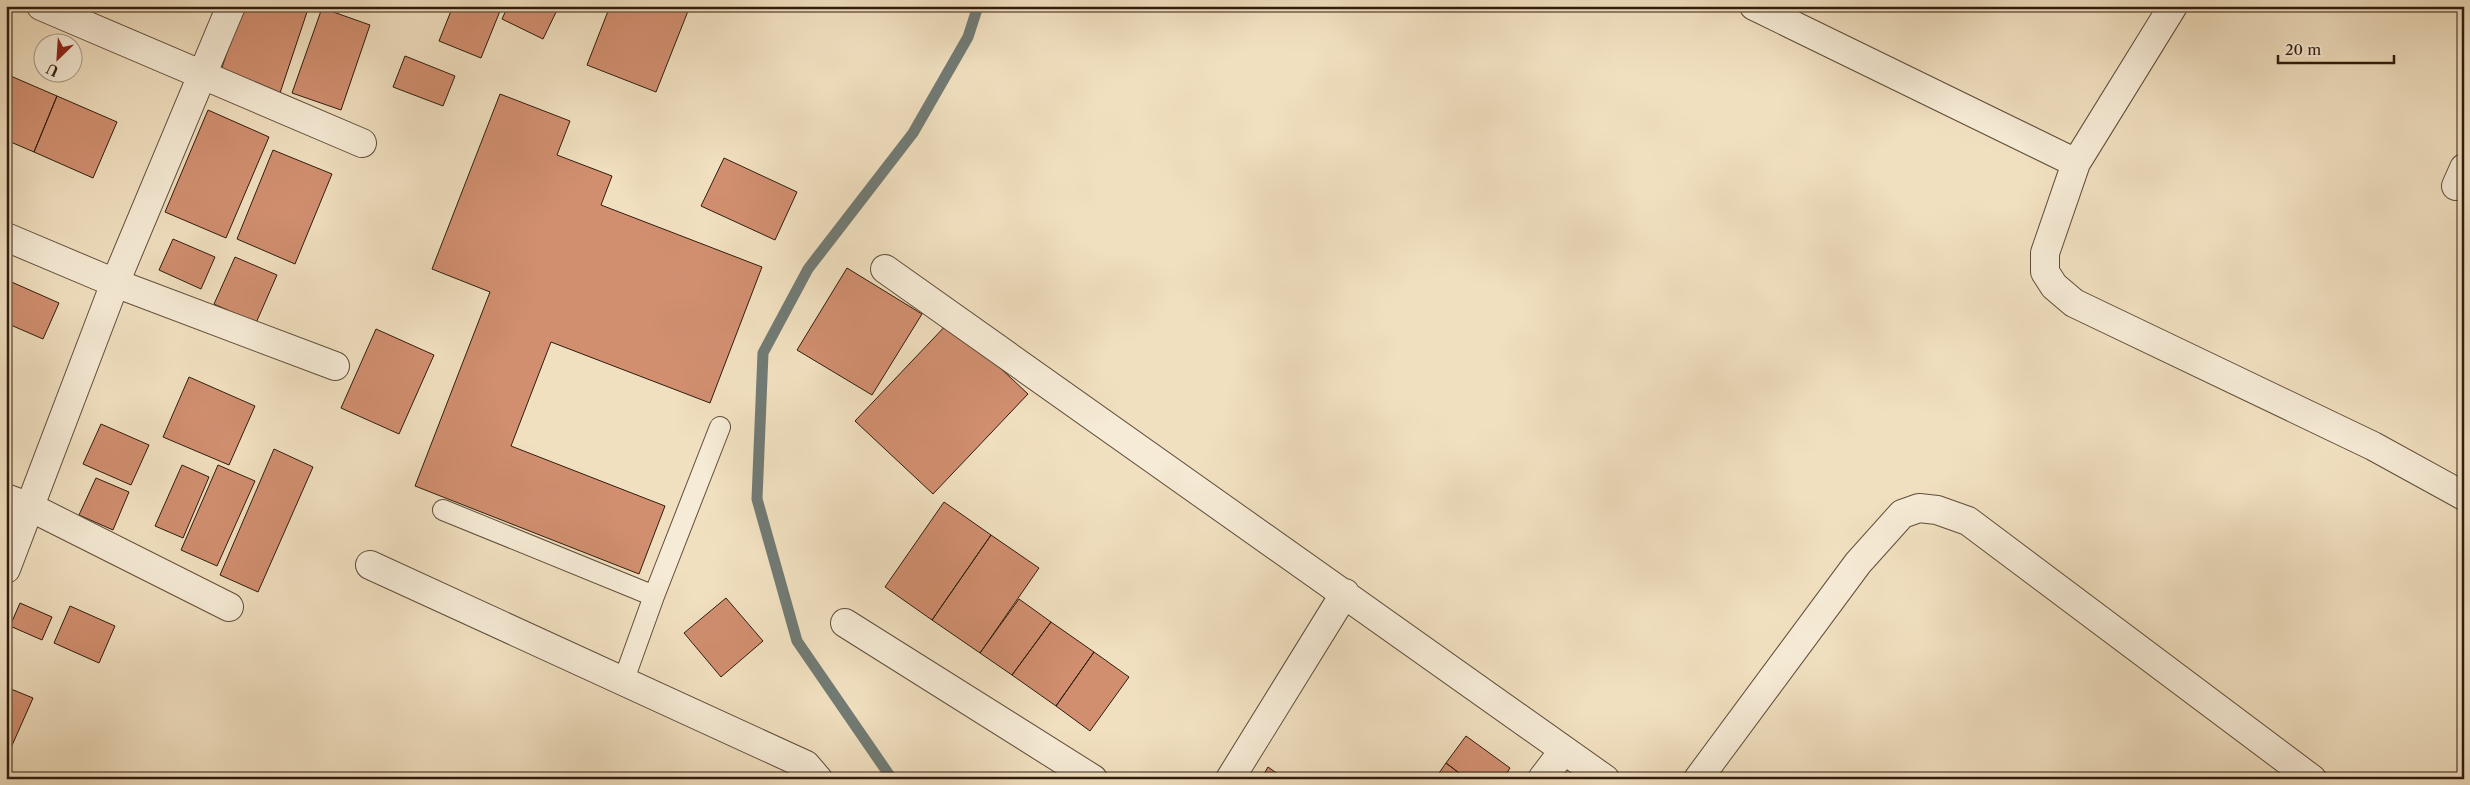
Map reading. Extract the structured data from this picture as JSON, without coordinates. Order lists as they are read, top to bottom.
{
  "scale_bar": "20 m",
  "north": "bottom left"
}
